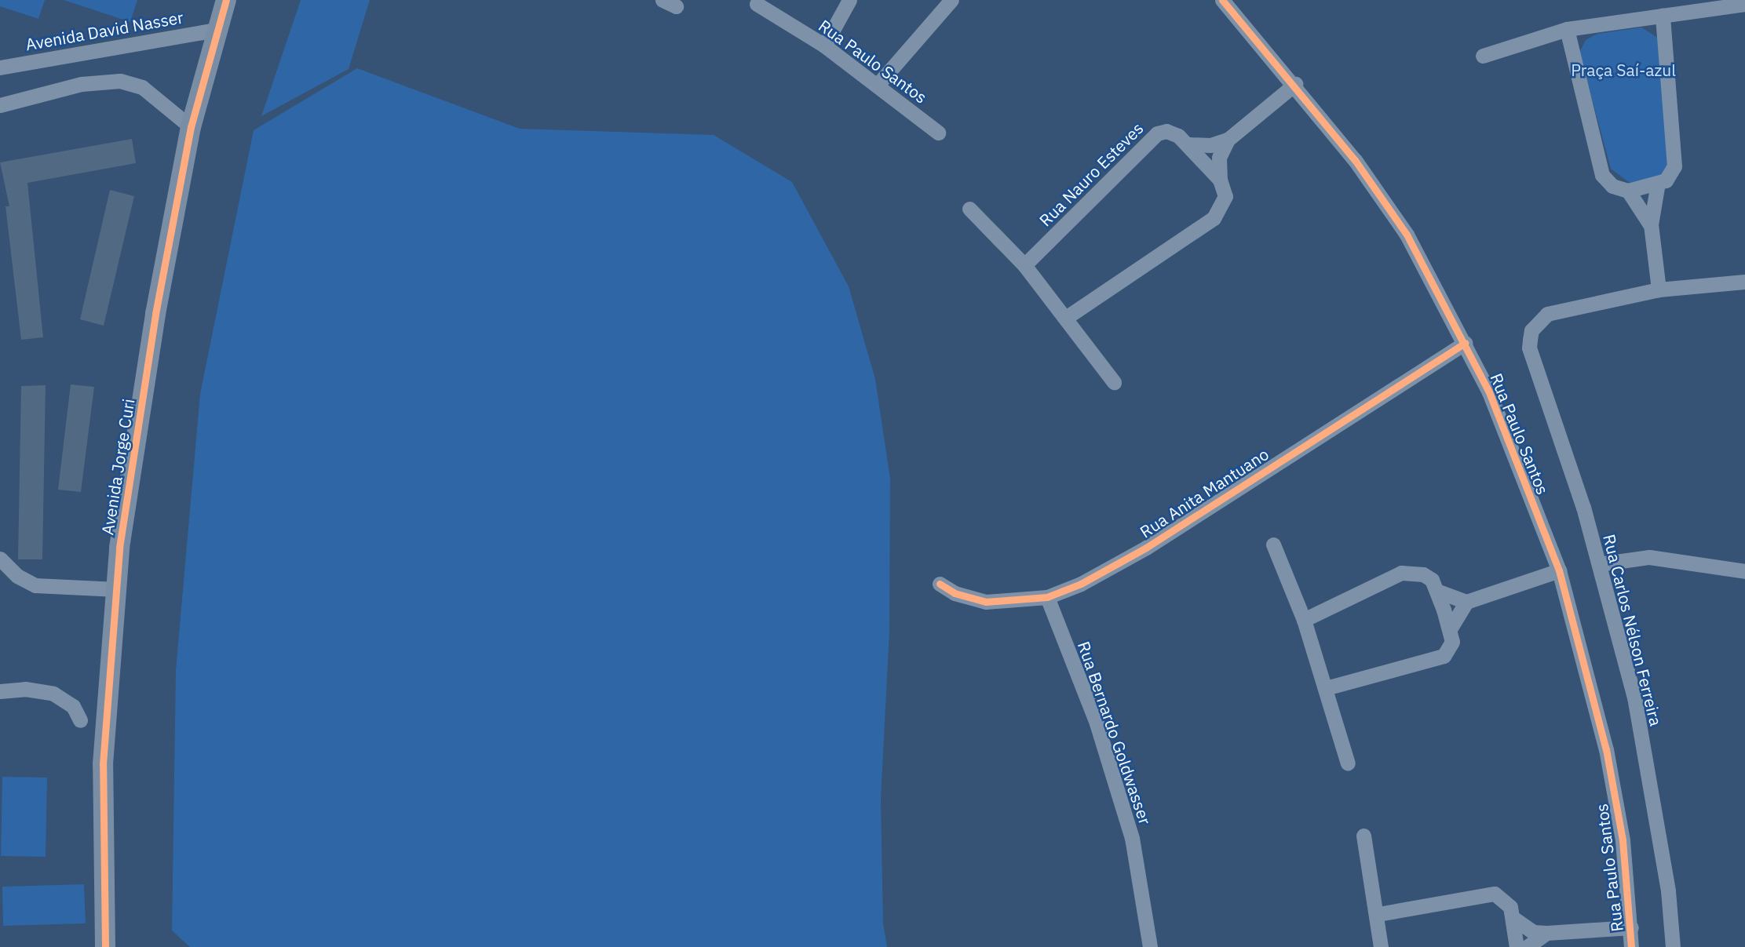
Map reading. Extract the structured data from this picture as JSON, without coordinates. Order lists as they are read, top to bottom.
{
  "streets": {
    "street": [
      "Avenida David Nasser",
      "Rua Paulo Santos",
      "Rua Nauro Esteves",
      "Avenida Jorge Curi",
      "Rua Anita Mantuano",
      "Rua Carlos Nélson Ferreira",
      "Rua Bernardo Goldwasser"
    ]
  },
  "crossings": [
    ["Avenida David Nasser", "Avenida Jorge Curi"],
    ["Rua Paulo Santos", "Rua Nauro Esteves"],
    ["Rua Paulo Santos", "Rua Anita Mantuano"],
    ["Rua Anita Mantuano", "Rua Bernardo Goldwasser"]
  ],
  "parks": ["Praça Saí-azul"]
}
